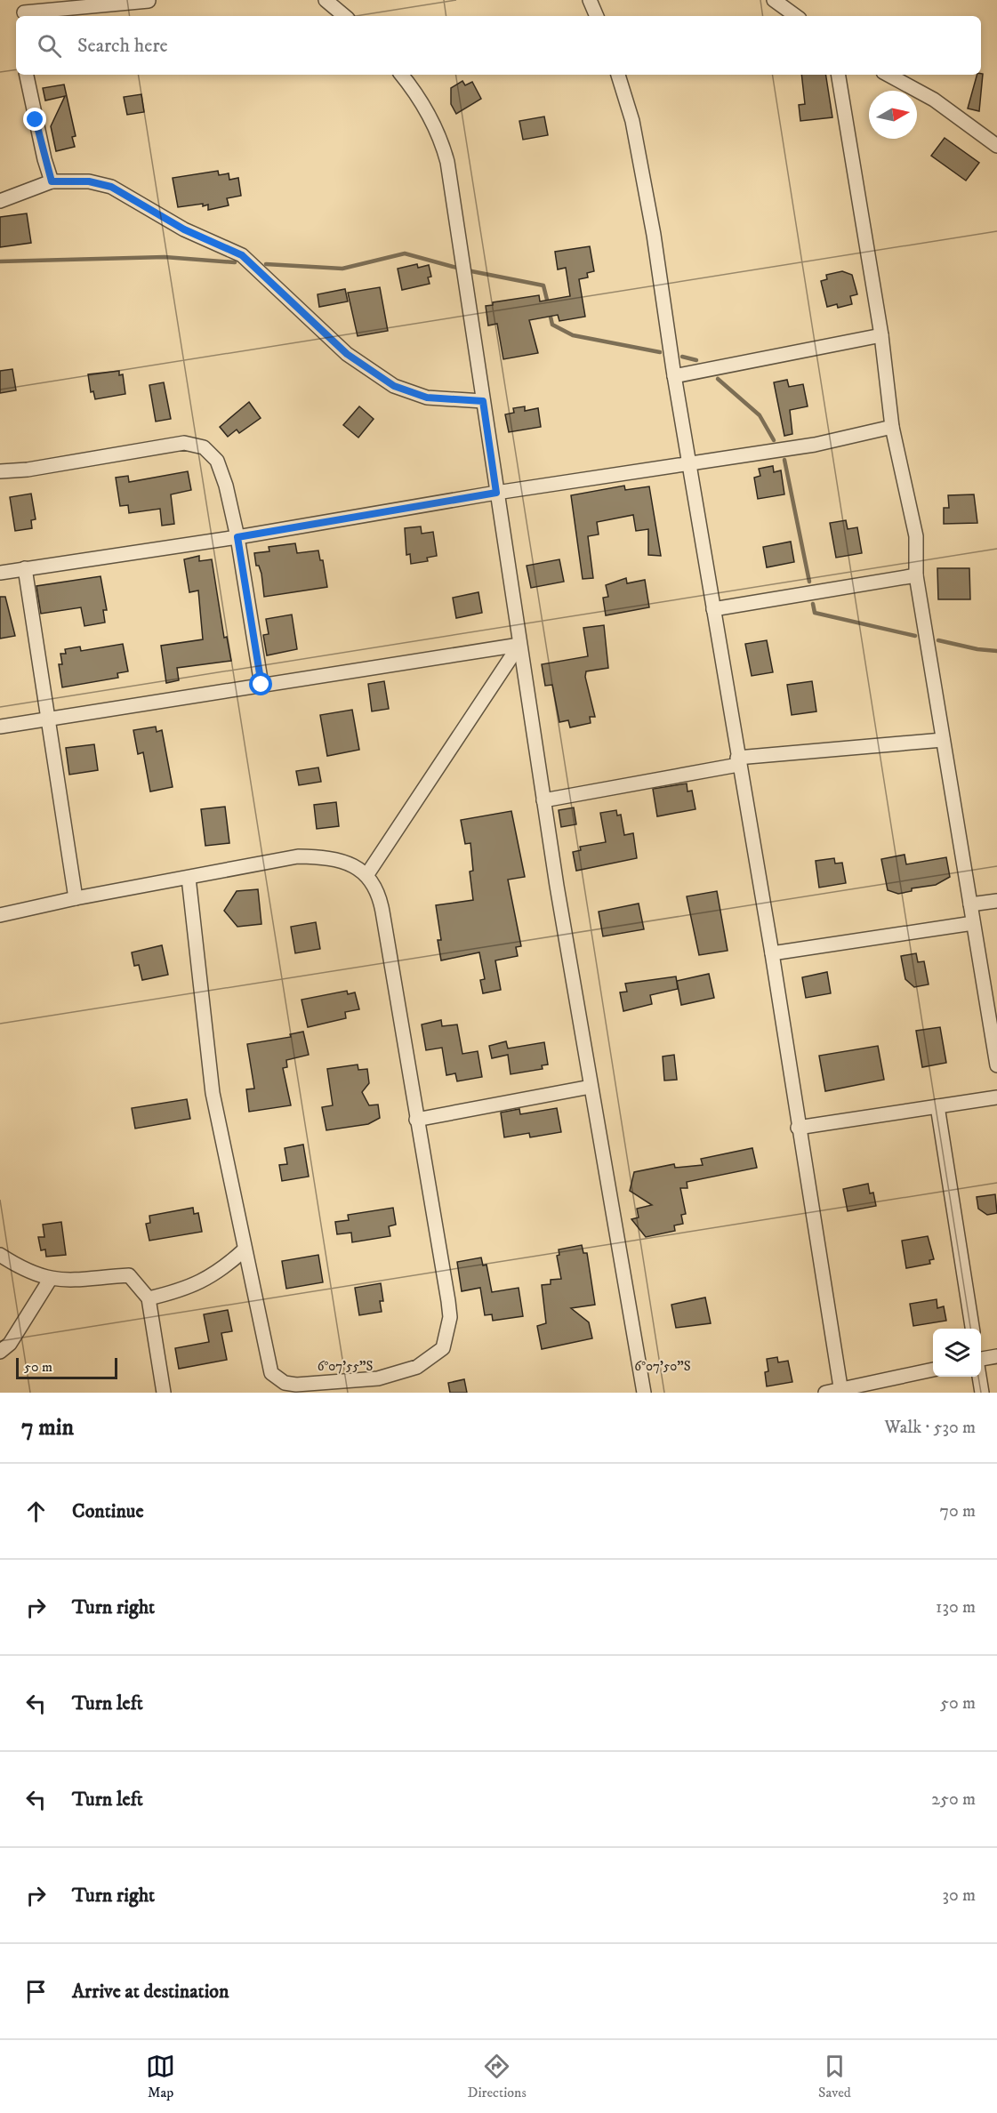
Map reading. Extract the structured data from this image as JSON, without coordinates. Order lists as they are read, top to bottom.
{
  "scale_bar": "50 m",
  "north": "right",
  "page": {
    "search": "Search here",
    "scale": "50 m",
    "heading": ["7 min", "Walk · 530 m"],
    "list": [
      ["Continue", "70 m"],
      ["Turn right", "130 m"],
      ["Turn left", "50 m"],
      ["Turn left", "250 m"],
      ["Turn right", "30 m"],
      "Arrive at destination"
    ],
    "nav": ["Map", "Directions", "Saved"]
  },
  "coordinates": ["6°07'55\"S", "6°07'50\"S"]
}
